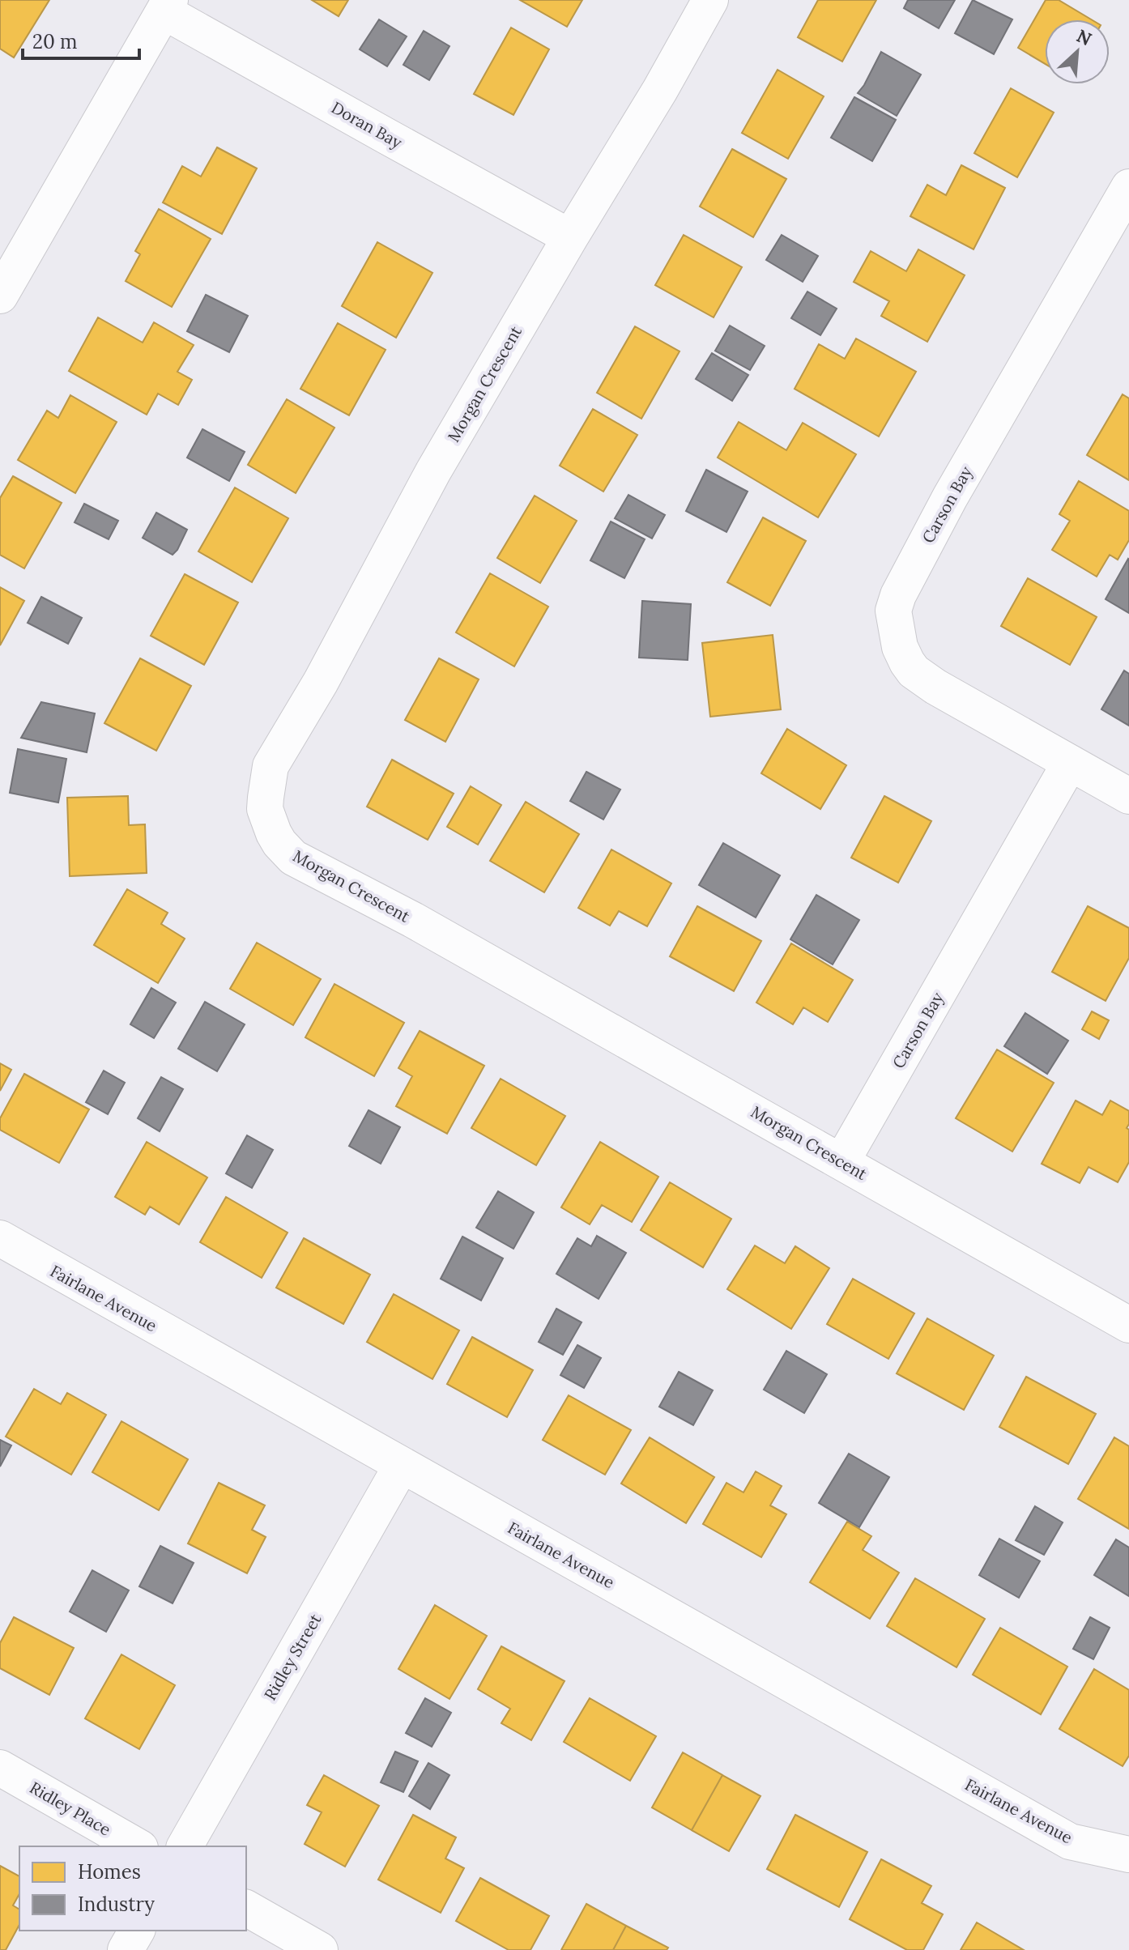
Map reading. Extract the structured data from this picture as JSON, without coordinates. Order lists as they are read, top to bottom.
{
  "streets": {
    "street": [
      "Doran Bay",
      "Morgan Crescent",
      "Carson Bay",
      "Fairlane Avenue",
      "Ridley Street",
      "Ridley Place"
    ]
  },
  "crossings": [
    ["Doran Bay", "Morgan Crescent"],
    ["Morgan Crescent", "Carson Bay"],
    ["Fairlane Avenue", "Ridley Street"]
  ],
  "legend": ["Homes", "Industry"],
  "scale_bar": "20 m",
  "north": "top right"
}
